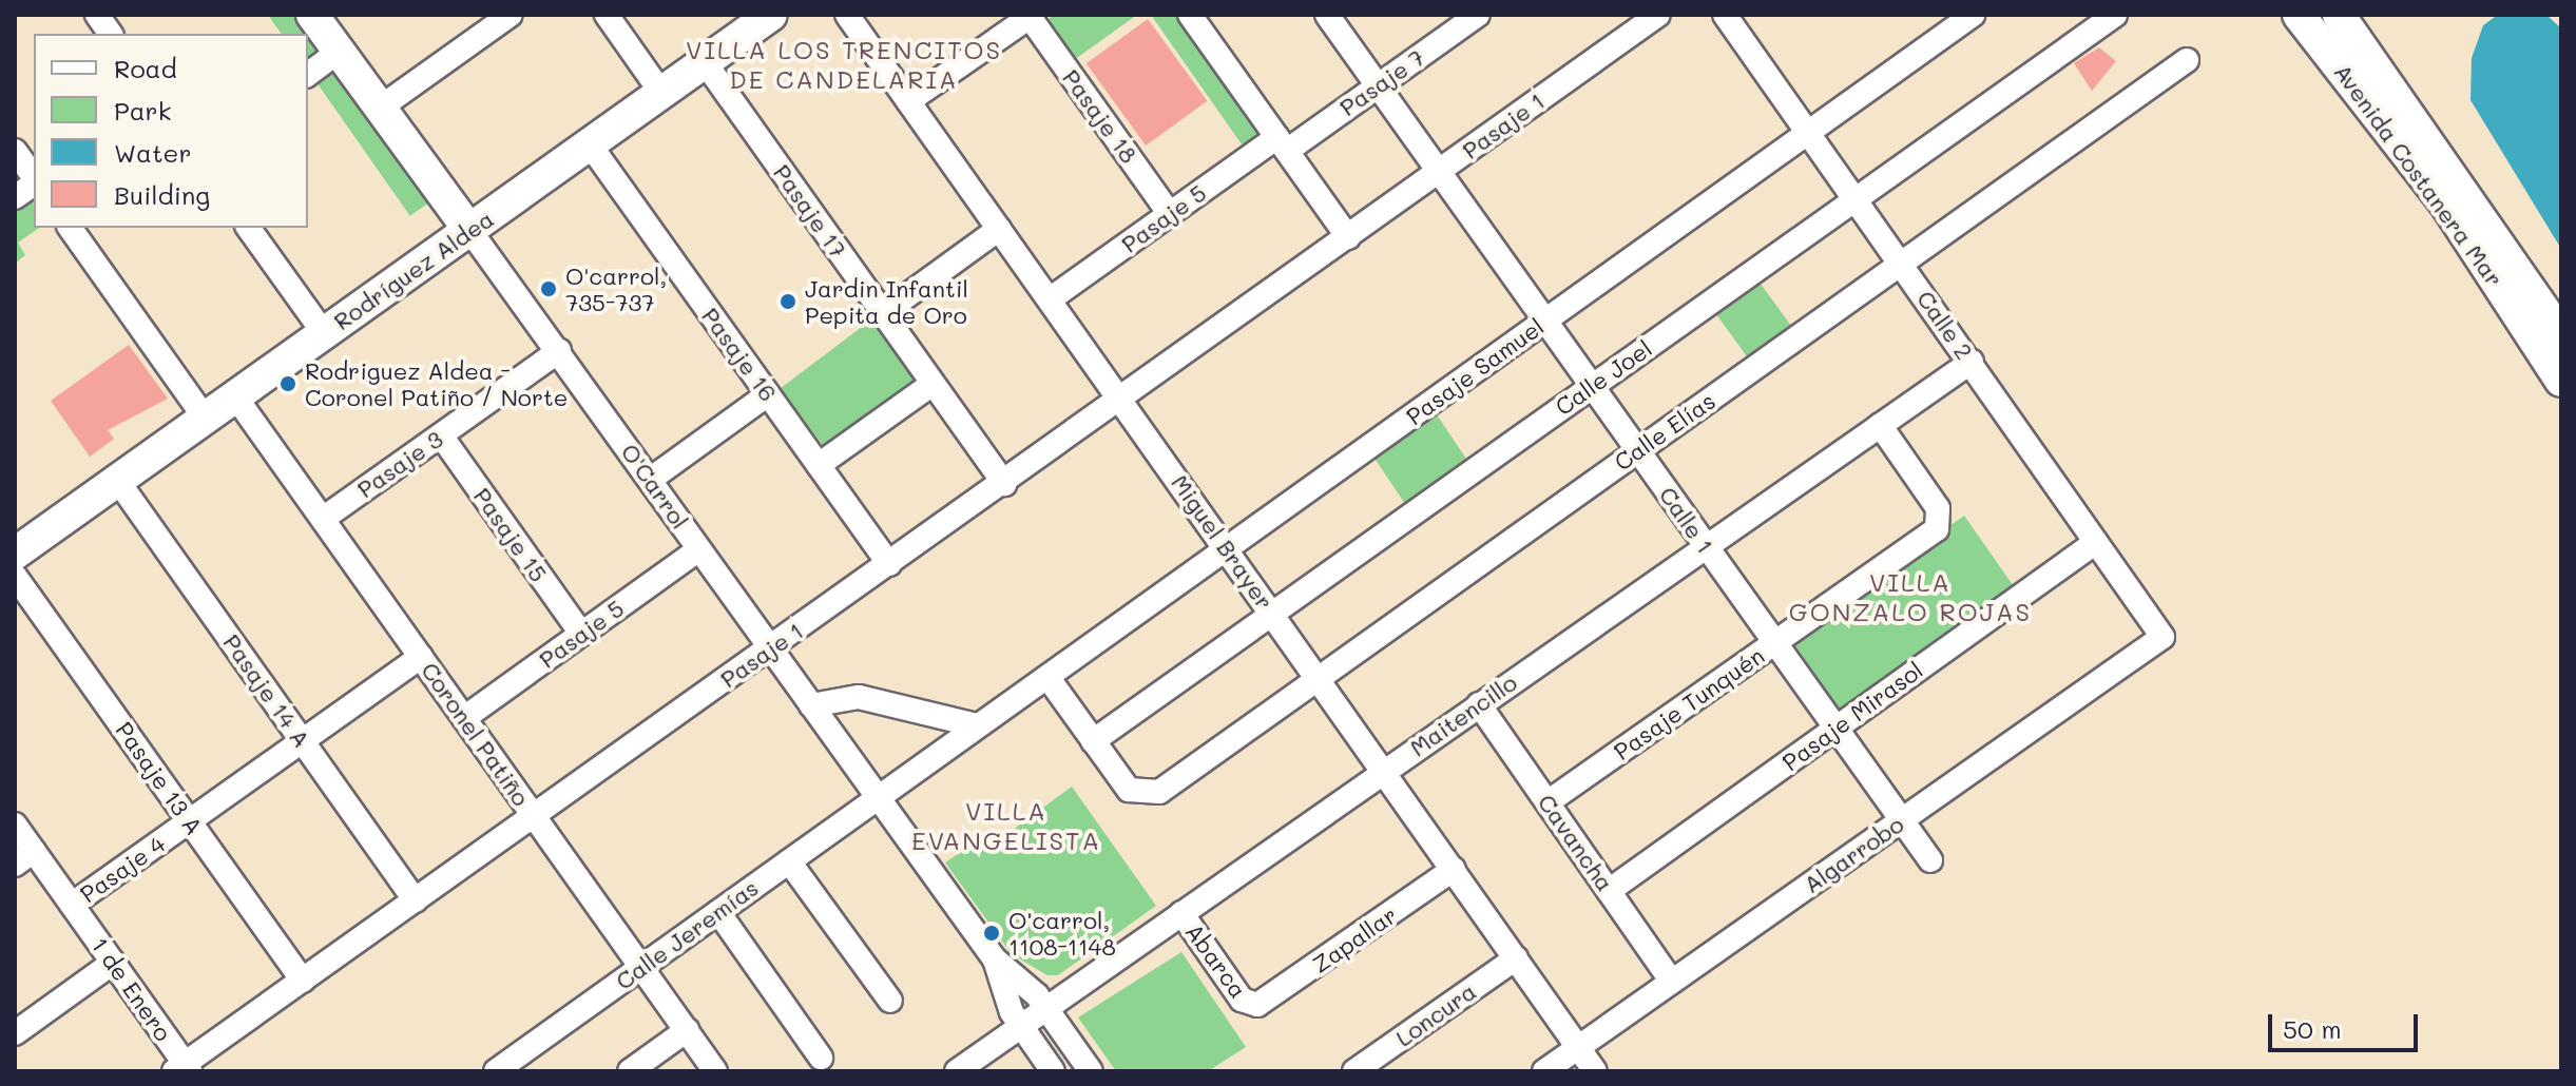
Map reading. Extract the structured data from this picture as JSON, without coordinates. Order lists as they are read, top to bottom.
{
  "streets": {
    "street": [
      "Pasaje 7",
      "Pasaje 18",
      "Pasaje 1",
      "Avenida Costanera Mar",
      "Pasaje 17",
      "Pasaje 5",
      "Rodríguez Aldea",
      "Calle 2",
      "Pasaje 16",
      "Pasaje Samuel",
      "Calle Joel",
      "Calle Elías",
      "Pasaje 3",
      "O'Carrol",
      "Calle 1",
      "Pasaje 15",
      "Miguel Brayer",
      "Pasaje 14 A",
      "Pasaje Tunquén",
      "Maitencillo",
      "Pasaje Mirasol",
      "Coronel Patiño",
      "Pasaje 13 A",
      "Cavancha",
      "Algarrobo",
      "Pasaje 4",
      "Calle Jeremías",
      "Zapallar",
      "Abarca",
      "1 de Enero",
      "Loncura"
    ]
  },
  "crossings": [
    ["Pasaje 7", "Pasaje 5"],
    ["Pasaje 7", "Calle 1"],
    ["Pasaje 18", "Pasaje 5"],
    ["Pasaje 1", "Pasaje 17"],
    ["Pasaje 1", "Pasaje 16"],
    ["Pasaje 1", "O'Carrol"],
    ["Pasaje 1", "Calle 1"],
    ["Pasaje 1", "Miguel Brayer"],
    ["Pasaje 1", "Pasaje 14 A"],
    ["Pasaje 1", "Coronel Patiño"],
    ["Pasaje 1", "Pasaje 13 A"],
    ["Pasaje 1", "1 de Enero"],
    ["Pasaje 17", "Rodríguez Aldea"],
    ["Pasaje 5", "O'Carrol"],
    ["Pasaje 5", "Pasaje 15"],
    ["Pasaje 5", "Miguel Brayer"],
    ["Pasaje 5", "Coronel Patiño"],
    ["Rodríguez Aldea", "Pasaje 16"],
    ["Rodríguez Aldea", "O'Carrol"],
    ["Rodríguez Aldea", "Pasaje 14 A"],
    ["Rodríguez Aldea", "Coronel Patiño"],
    ["Calle 2", "Pasaje Samuel"],
    ["Calle 2", "Calle Joel"],
    ["Calle 2", "Calle Elías"],
    ["Calle 2", "Maitencillo"],
    ["Calle 2", "Pasaje Mirasol"],
    ["Calle 2", "Algarrobo"],
    ["Pasaje Samuel", "O'Carrol"],
    ["Pasaje Samuel", "Calle 1"],
    ["Pasaje Samuel", "Miguel Brayer"],
    ["Pasaje Samuel", "Calle Jeremías"],
    ["Calle Joel", "Calle Elías"],
    ["Calle Joel", "Calle 1"],
    ["Calle Joel", "Miguel Brayer"],
    ["Calle Elías", "Calle 1"],
    ["Calle Elías", "Miguel Brayer"],
    ["Pasaje 3", "O'Carrol"],
    ["Pasaje 3", "Pasaje 15"],
    ["Pasaje 3", "Coronel Patiño"],
    ["O'Carrol", "Maitencillo"],
    ["O'Carrol", "Calle Jeremías"],
    ["Calle 1", "Pasaje Tunquén"],
    ["Calle 1", "Maitencillo"],
    ["Calle 1", "Pasaje Mirasol"],
    ["Calle 1", "Algarrobo"],
    ["Miguel Brayer", "Maitencillo"],
    ["Miguel Brayer", "Algarrobo"],
    ["Miguel Brayer", "Zapallar"],
    ["Miguel Brayer", "Loncura"],
    ["Pasaje 14 A", "Pasaje 4"],
    ["Pasaje Tunquén", "Maitencillo"],
    ["Pasaje Tunquén", "Cavancha"],
    ["Maitencillo", "Cavancha"],
    ["Maitencillo", "Abarca"],
    ["Pasaje Mirasol", "Cavancha"],
    ["Coronel Patiño", "Pasaje 4"],
    ["Coronel Patiño", "Calle Jeremías"],
    ["Pasaje 13 A", "Pasaje 4"],
    ["Cavancha", "Algarrobo"],
    ["Pasaje 4", "1 de Enero"],
    ["Zapallar", "Abarca"]
  ],
  "districts": ["VILLA LOS TRENCITOS DE CANDELARIA", "VILLA GONZALO ROJAS", "VILLA EVANGELISTA"],
  "places": [
    "O'carrol, 735-737",
    "Jardin Infantil Pepita de Oro",
    "Rodriguez Aldea - Coronel Patiño / Norte",
    "O'carrol, 1108-1148"
  ],
  "legend": [
    "Road",
    "Park",
    "Water",
    "Building"
  ],
  "scale_bar": "50 m"
}
